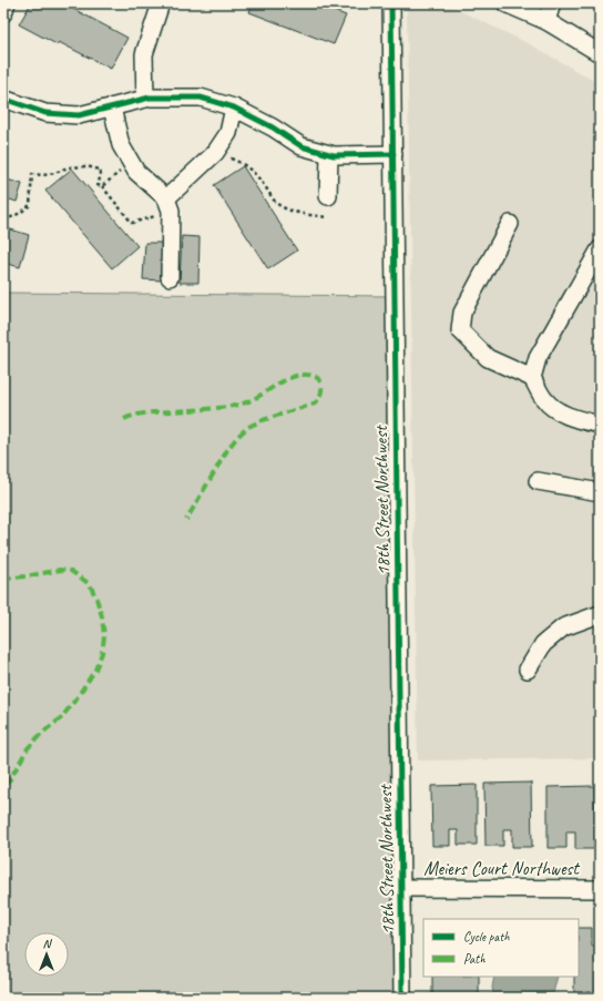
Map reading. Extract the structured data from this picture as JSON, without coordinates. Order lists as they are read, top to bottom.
{
  "streets": {
    "street": ["18th Street Northwest", "Meiers Court Northwest"]
  },
  "crossings": [
    ["18th Street Northwest", "Meiers Court Northwest"]
  ],
  "legend": ["Cycle path", "Path"],
  "north": "top"
}
